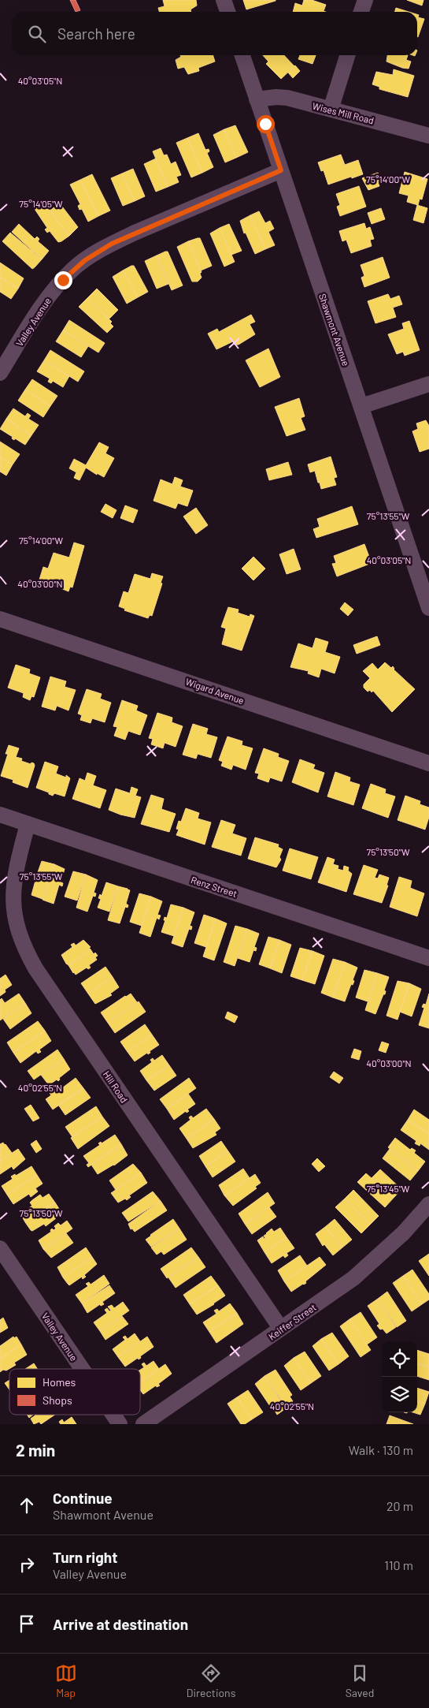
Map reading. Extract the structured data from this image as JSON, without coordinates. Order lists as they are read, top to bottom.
{
  "streets": {
    "street": [
      "Wises Mill Road",
      "Valley Avenue",
      "Shawmont Avenue",
      "Wigard Avenue",
      "Renz Street",
      "Hill Road",
      "Keiffer Street"
    ]
  },
  "crossings": [
    ["Wises Mill Road", "Shawmont Avenue"],
    ["Valley Avenue", "Shawmont Avenue"],
    ["Renz Street", "Hill Road"],
    ["Hill Road", "Keiffer Street"]
  ],
  "legend": ["Homes", "Shops"],
  "page": {
    "search": "Search here",
    "heading": ["2 min", "Walk · 130 m"],
    "list": [
      ["Continue", "Shawmont Avenue", "20 m"],
      ["Turn right", "Valley Avenue", "110 m"],
      "Arrive at destination"
    ],
    "nav": ["Map", "Directions", "Saved"]
  },
  "coordinates": [
    "40°03'05\"N",
    "75°14'00\"W",
    "75°14'05\"W",
    "75°13'55\"W",
    "40°03'00\"N",
    "75°13'50\"W",
    "40°02'55\"N",
    "75°13'45\"W"
  ]
}
